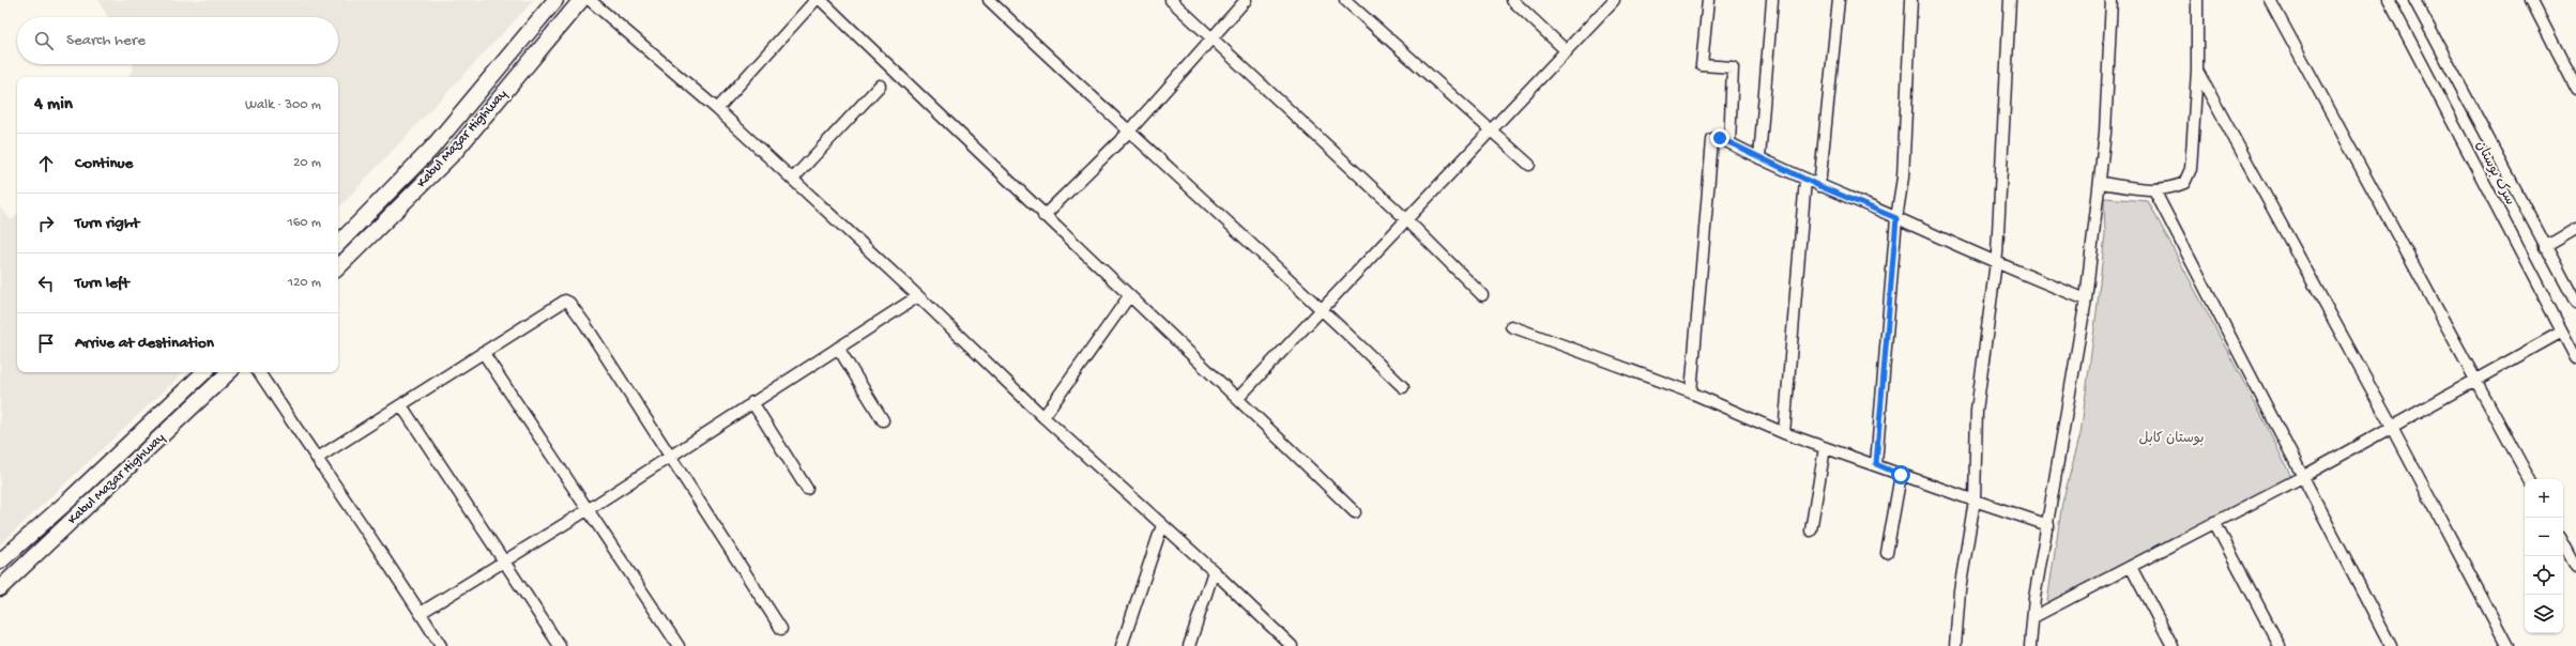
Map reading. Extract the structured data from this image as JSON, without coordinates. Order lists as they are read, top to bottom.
{
  "streets": {
    "highway": ["Kabul Mazar Highway"],
    "street": ["سرک بوستان"]
  },
  "parks": ["بوستان کابل"],
  "page": {
    "search": "Search here",
    "heading": ["4 min", "Walk · 300 m"],
    "list": [
      ["Continue", "20 m"],
      ["Turn right", "160 m"],
      ["Turn left", "120 m"],
      "Arrive at destination"
    ],
    "map_buttons": ["+", "−"]
  }
}
